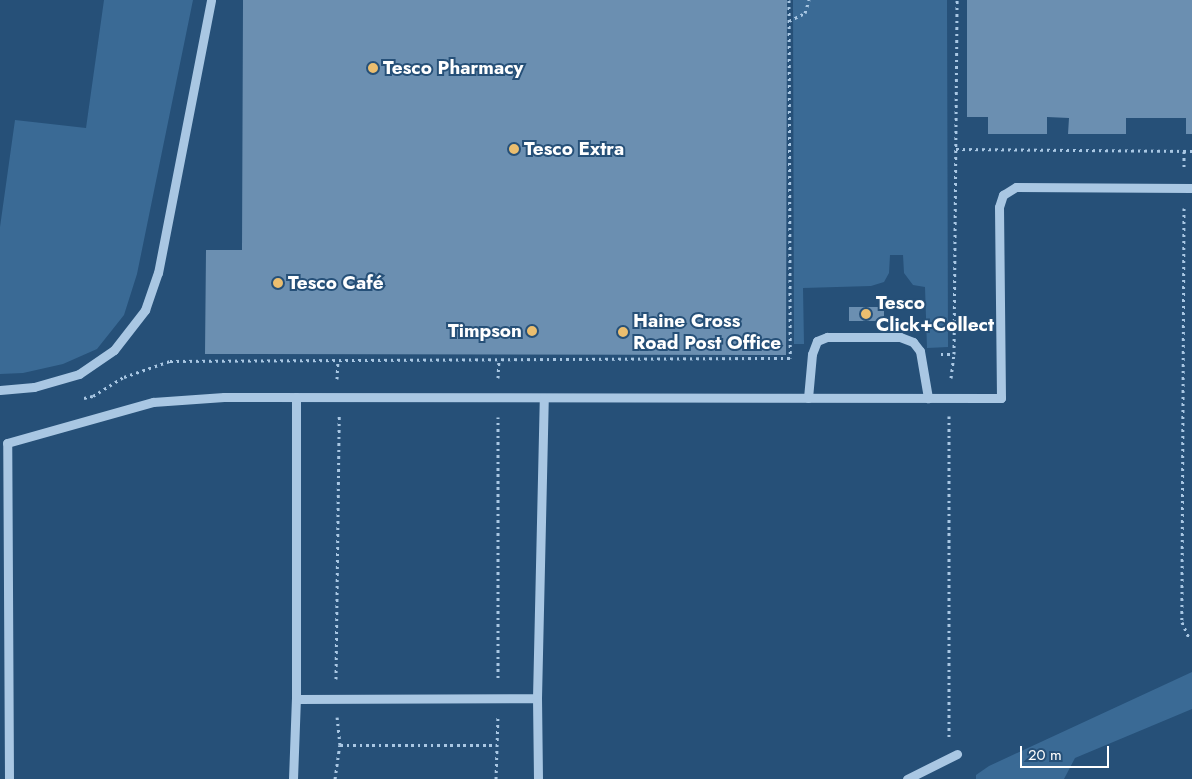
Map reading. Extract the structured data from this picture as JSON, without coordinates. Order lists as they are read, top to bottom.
{
  "places": [
    "Tesco Pharmacy",
    "Tesco Extra",
    "Tesco Café",
    "Tesco Click+Collect",
    "Timpson",
    "Haine Cross Road Post Office"
  ],
  "scale_bar": "20 m"
}
